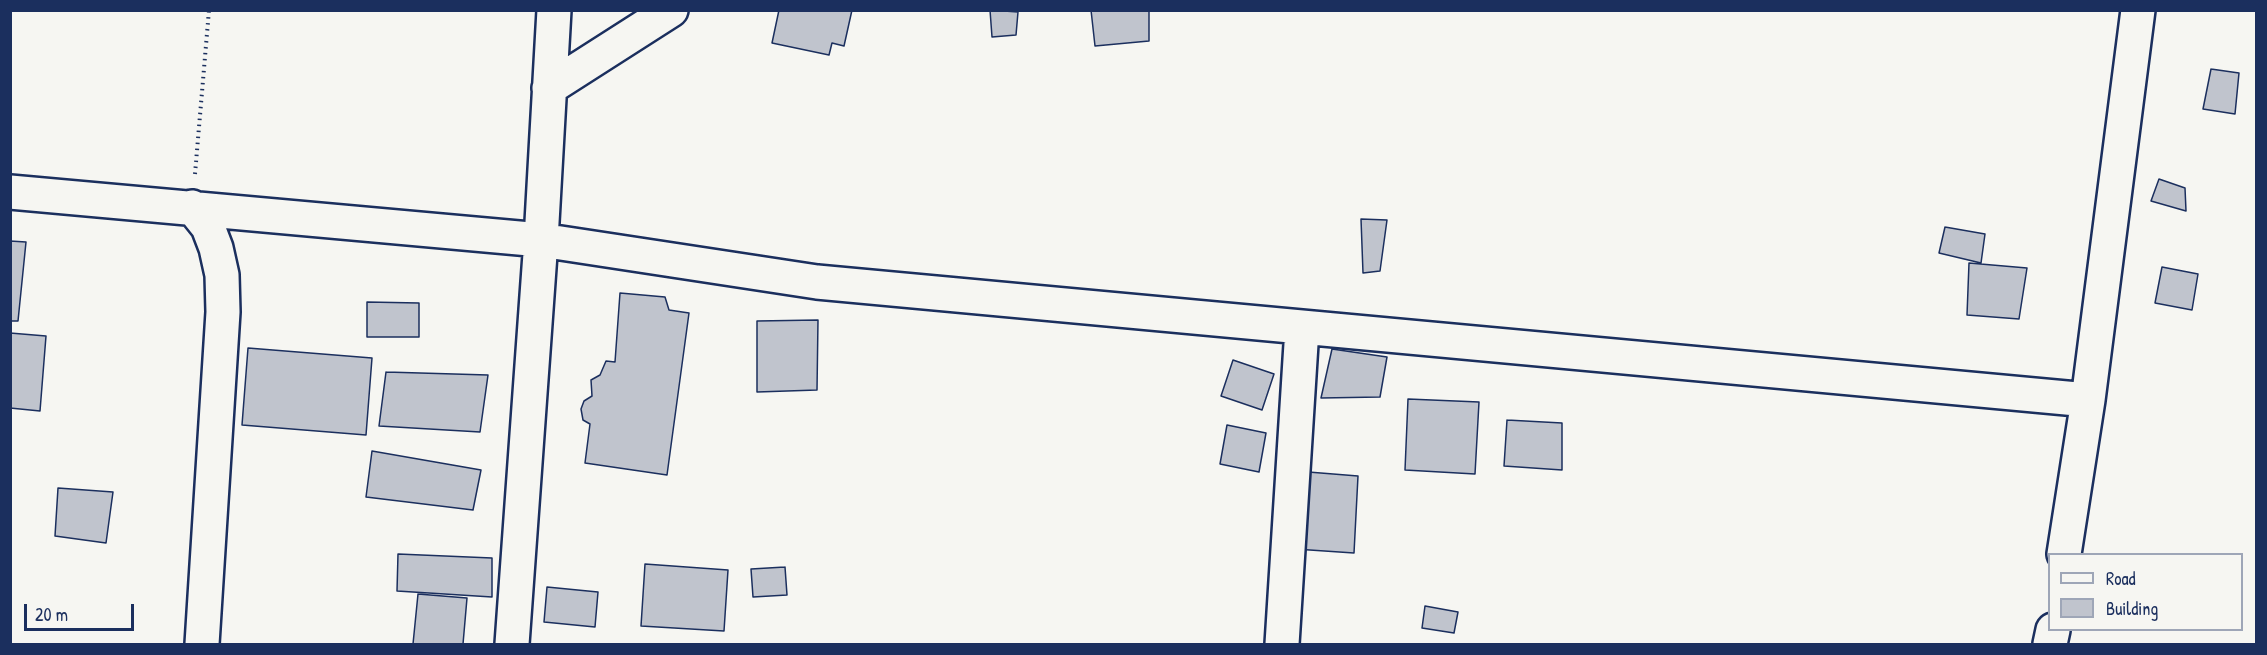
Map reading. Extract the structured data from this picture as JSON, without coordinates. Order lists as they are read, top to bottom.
{
  "legend": ["Road", "Building"],
  "scale_bar": "20 m"
}
